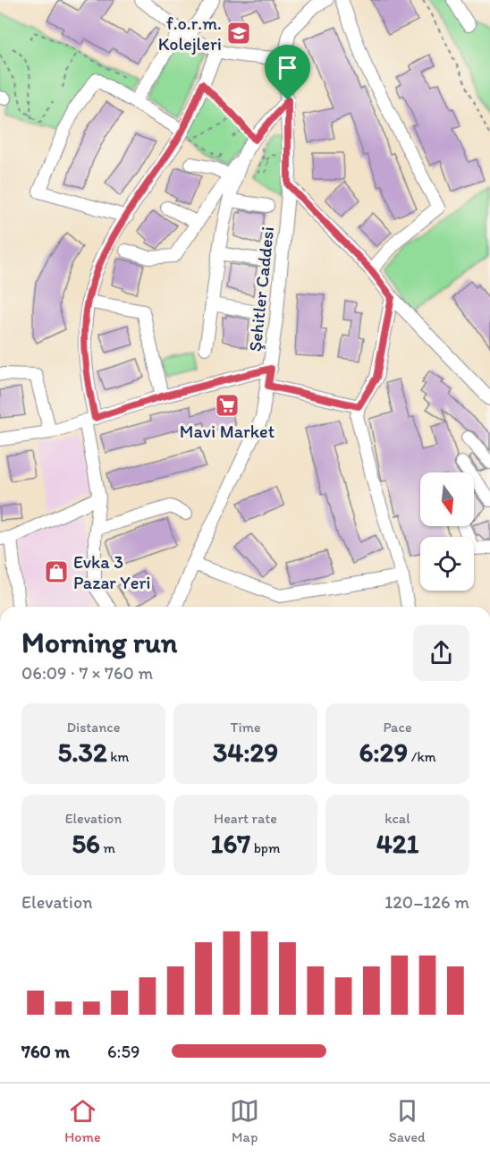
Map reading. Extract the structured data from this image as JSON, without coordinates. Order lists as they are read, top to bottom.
{
  "streets": {
    "street": ["Şehitler Caddesi"]
  },
  "places": {
    "school or university": ["f.o.r.m. Kolejleri"],
    "supermarket": ["Mavi Market"],
    "shop": ["Evka 3 Pazar Yeri"]
  },
  "north": "bottom",
  "page": {
    "heading": ["Morning run", "06:09 · 7 × 760 m"],
    "stats": [
      ["Distance", "5.32 km"],
      ["Time", "34:29"],
      ["Pace", "6:29 /km"],
      ["Elevation", "56 m"],
      ["Heart rate", "167 bpm"],
      ["kcal", "421"]
    ],
    "chart": ["Elevation", "120–126 m"],
    "list": [
      {
        "name": "760 m",
        "note": "6:59"
      }
    ],
    "tabs": ["Home", "Map", "Saved"]
  }
}
